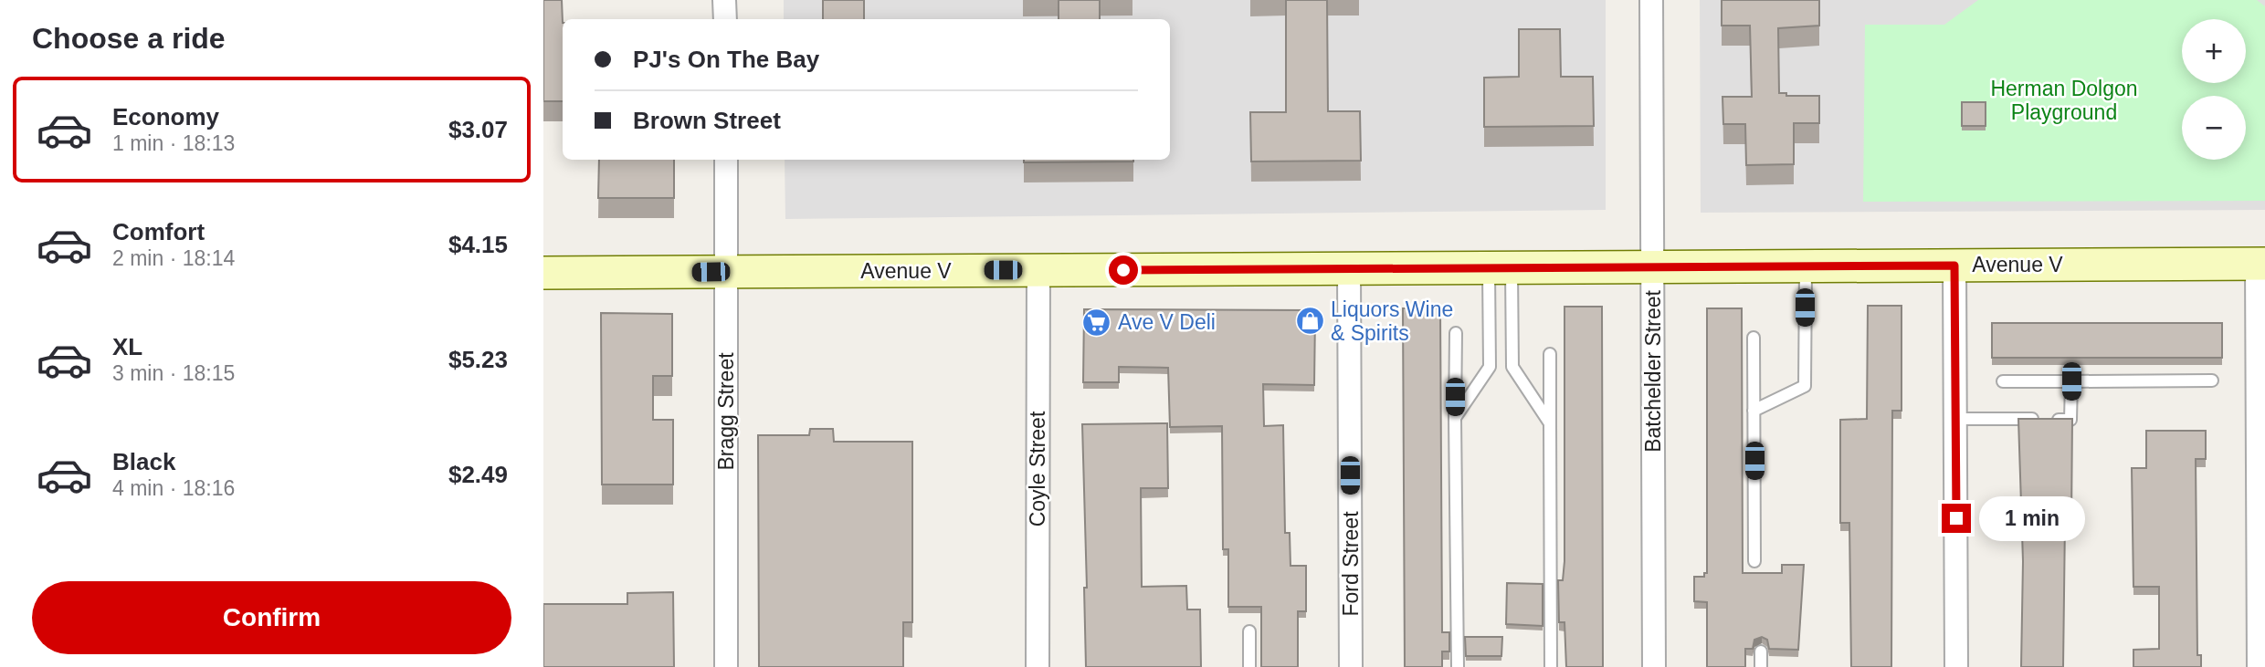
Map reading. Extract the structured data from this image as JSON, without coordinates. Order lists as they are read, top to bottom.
{
  "streets": {
    "main road": ["Avenue V"],
    "street": [
      "Batchelder Street",
      "Bragg Street",
      "Coyle Street",
      "Ford Street"
    ]
  },
  "crossings": [
    ["Avenue V", "Batchelder Street"],
    ["Avenue V", "Bragg Street"],
    ["Avenue V", "Coyle Street"],
    ["Avenue V", "Ford Street"]
  ],
  "parks": ["Herman Dolgon Playground"],
  "places": {
    "shop": ["Liquors Wine & Spirits"],
    "supermarket": ["Ave V Deli"]
  },
  "page": {
    "heading": "Choose a ride",
    "map_buttons": ["+", "−"],
    "banner": ["PJ's On The Bay", "Brown Street"],
    "list": [
      {
        "name": "Economy",
        "note": "1 min · 18:13",
        "value": "$3.07"
      },
      {
        "name": "Comfort",
        "note": "2 min · 18:14",
        "value": "$4.15"
      },
      {
        "name": "XL",
        "note": "3 min · 18:15",
        "value": "$5.23"
      },
      {
        "name": "Black",
        "note": "4 min · 18:16",
        "value": "$2.49"
      }
    ],
    "bubble": "1 min",
    "buttons": "Confirm"
  }
}
